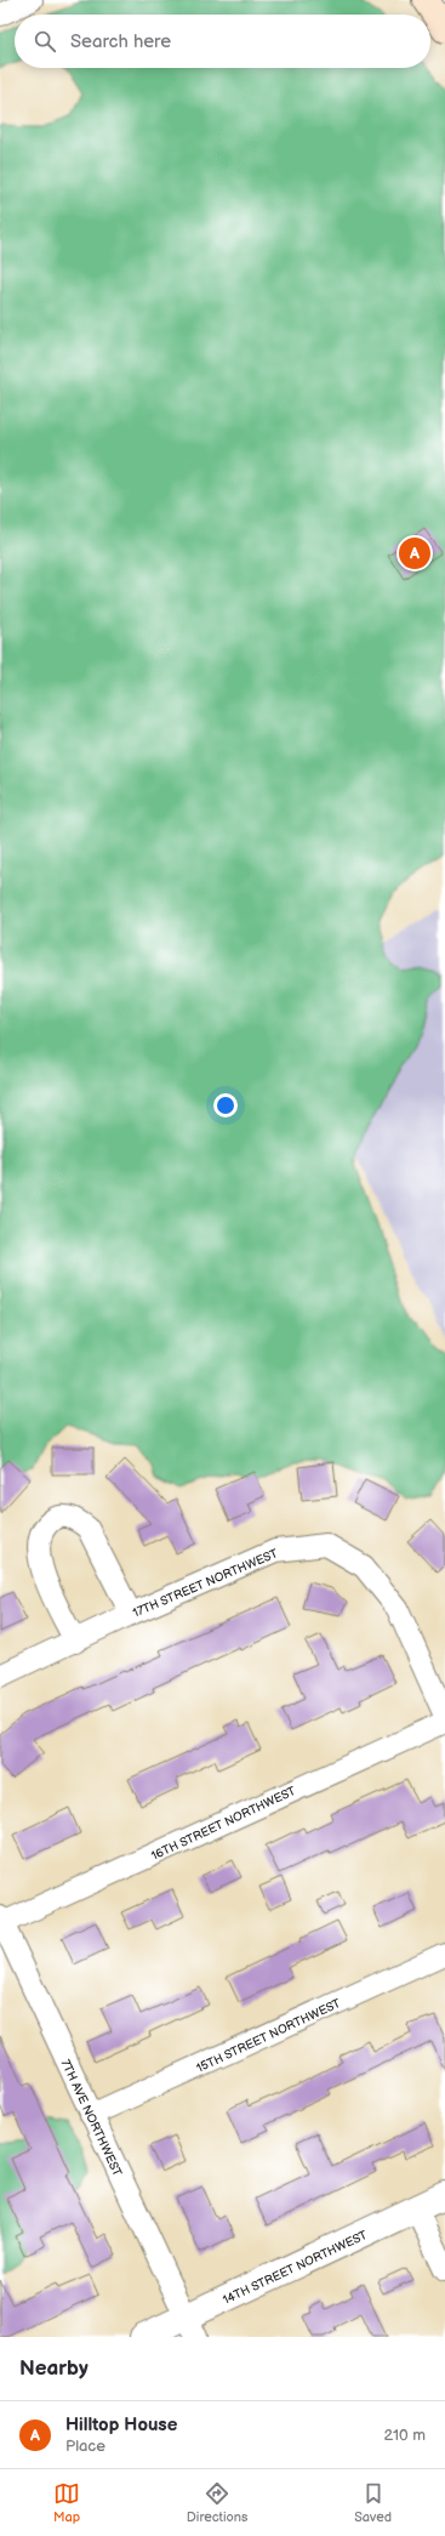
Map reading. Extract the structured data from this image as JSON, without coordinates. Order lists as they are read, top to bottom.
{
  "streets": {
    "street": [
      "17TH STREET NORTHWEST",
      "16TH STREET NORTHWEST",
      "15TH STREET NORTHWEST",
      "7TH AVE NORTHWEST",
      "14TH STREET NORTHWEST"
    ]
  },
  "crossings": [
    ["16TH STREET NORTHWEST", "7TH AVE NORTHWEST"],
    ["15TH STREET NORTHWEST", "7TH AVE NORTHWEST"],
    ["7TH AVE NORTHWEST", "14TH STREET NORTHWEST"]
  ],
  "page": {
    "search": "Search here",
    "pins": "A",
    "heading": "Nearby",
    "list": [
      {
        "mark": "A",
        "name": "Hilltop House",
        "note": "Place",
        "value": "210 m"
      }
    ],
    "nav": ["Map", "Directions", "Saved"]
  }
}
